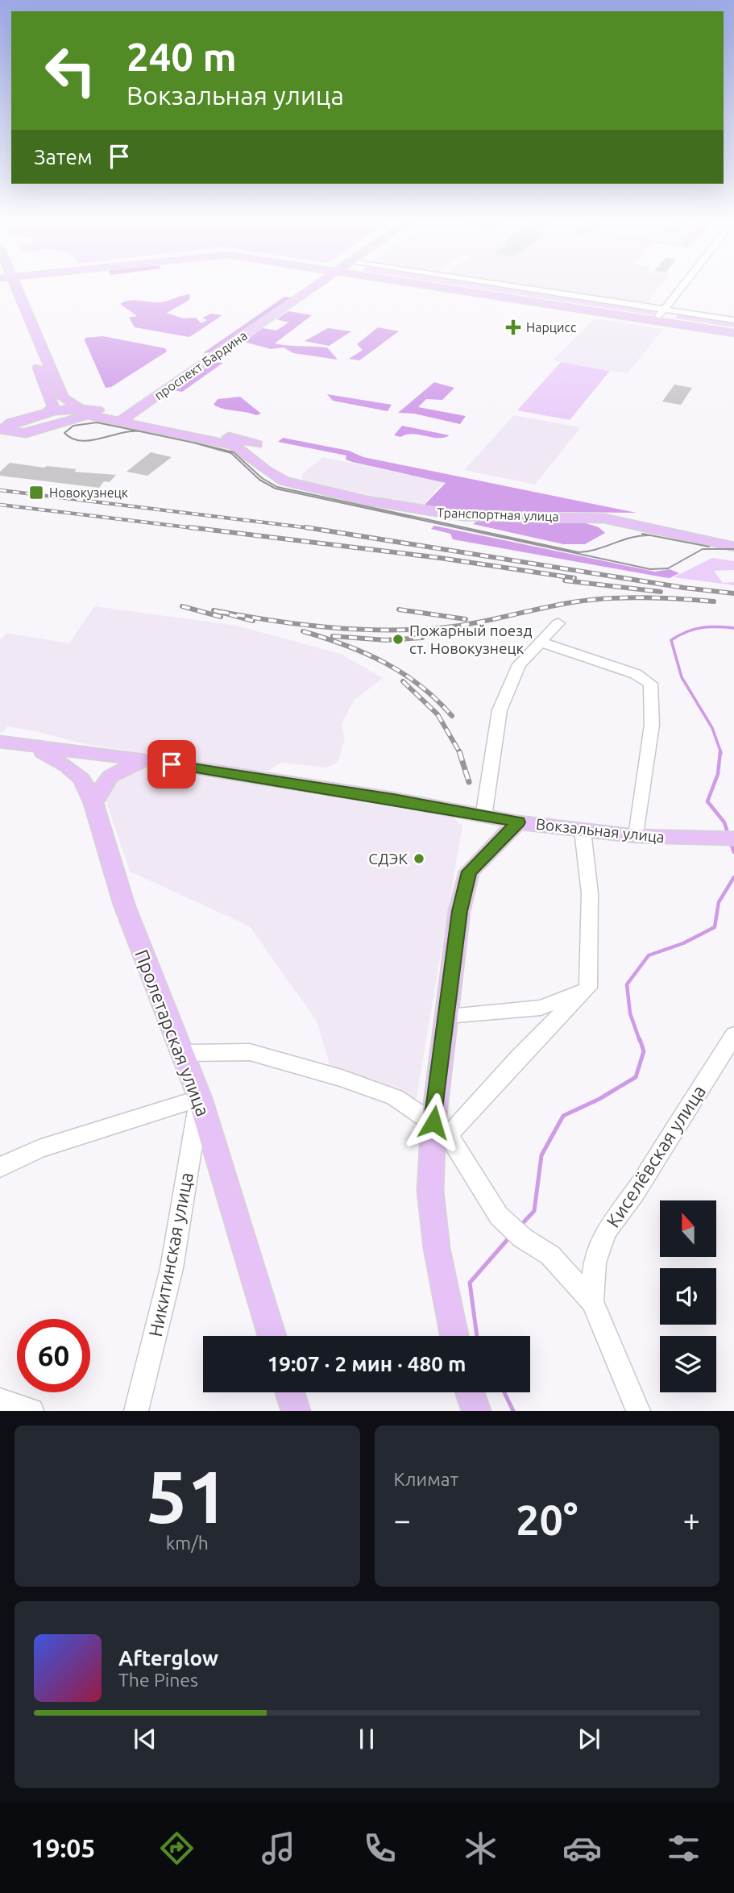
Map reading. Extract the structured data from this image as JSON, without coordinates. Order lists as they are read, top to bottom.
{
  "streets": {
    "main road": [
      "проспект Бардина",
      "Транспортная улица",
      "Вокзальная улица",
      "Пролетарская улица"
    ],
    "street": ["Киселёвская улица", "Никитинская улица"]
  },
  "crossings": [
    ["проспект Бардина", "Транспортная улица"],
    ["Вокзальная улица", "Пролетарская улица"],
    ["Пролетарская улица", "Никитинская улица"]
  ],
  "places": {
    "health": ["Нарцисс"],
    "transit": ["Новокузнецк"],
    "other": ["Пожарный поезд ст. Новокузнецк", "СДЭК"]
  },
  "north": "top",
  "page": {
    "turn": ["240 m", "Вокзальная улица"],
    "then": "Затем",
    "limit": "60",
    "trip": "19:07 · 2 мин · 480 m",
    "tile": [
      ["51", "km/h"],
      "Климат"
    ],
    "heat": ["−", "20°", "+"],
    "song": ["Afterglow", "The Pines"],
    "tabs": "19:05"
  }
}
